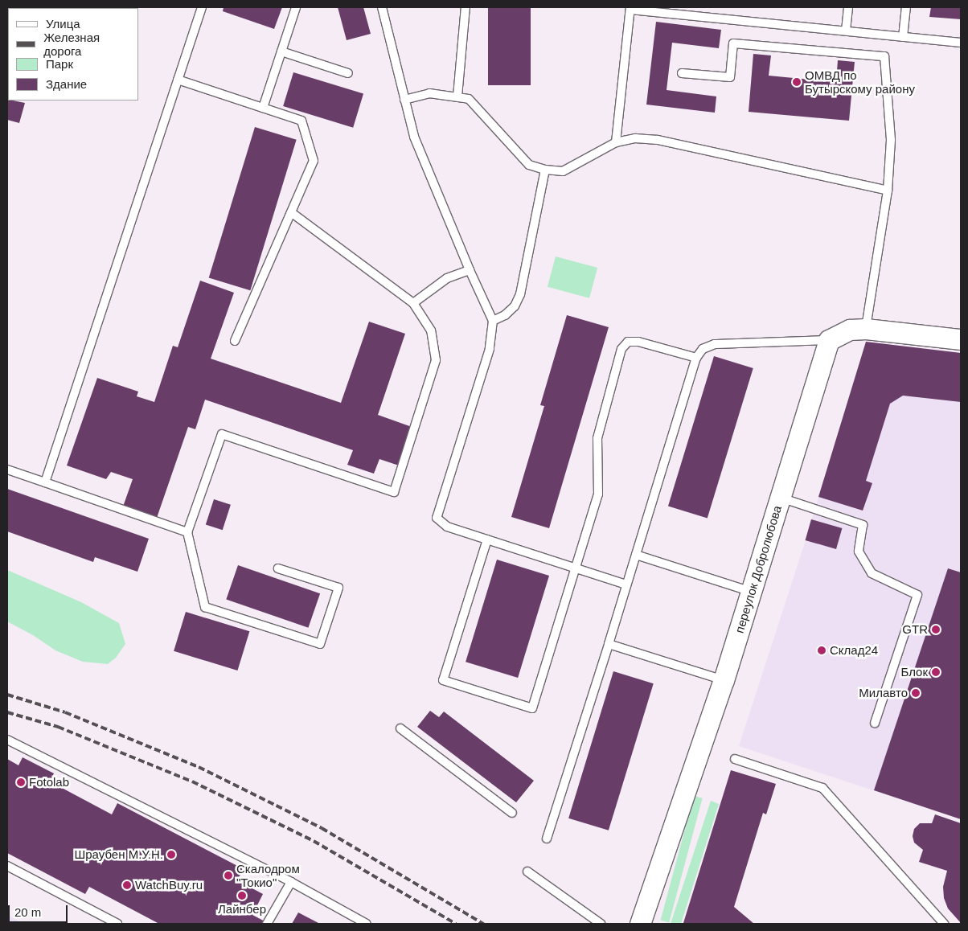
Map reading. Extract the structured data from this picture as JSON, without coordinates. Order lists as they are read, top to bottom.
{
  "streets": {
    "street": ["переулок Добролюбова"]
  },
  "places": [
    "ОМВД по Бутырскому району",
    "GTR",
    "Склад24",
    "Блок",
    "Милавто",
    "Fotolab",
    "Шраубен М.У.Н.",
    "Скалодром \"Токио\"",
    "WatchBuy.ru",
    "Лайнбер"
  ],
  "legend": [
    "Улица",
    "Железная дорога",
    "Парк",
    "Здание"
  ],
  "scale_bar": "20 m"
}
